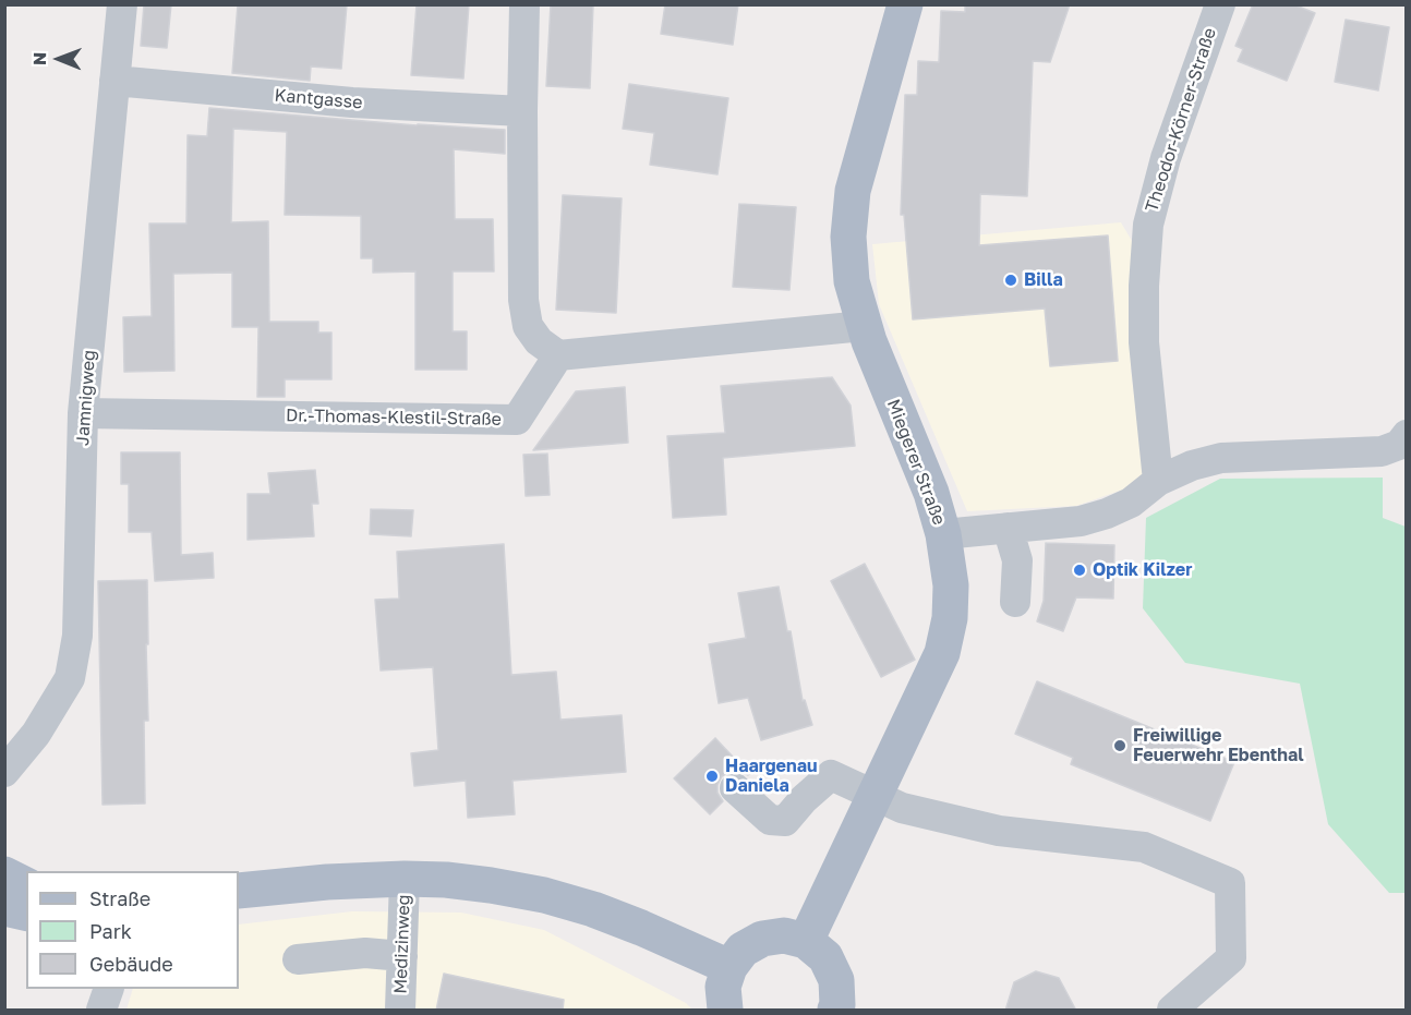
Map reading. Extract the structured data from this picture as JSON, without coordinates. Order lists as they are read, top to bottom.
{
  "streets": {
    "main road": ["Miegerer Straße"],
    "street": [
      "Kantgasse",
      "Theodor-Körner-Straße",
      "Jamnigweg",
      "Dr.-Thomas-Klestil-Straße",
      "Medizinweg"
    ]
  },
  "crossings": [
    ["Kantgasse", "Jamnigweg"],
    ["Jamnigweg", "Dr.-Thomas-Klestil-Straße"]
  ],
  "places": [
    "Billa",
    "Optik Kilzer",
    "Freiwillige Feuerwehr Ebenthal",
    "Haargenau Daniela"
  ],
  "legend": ["Straße", "Park", "Gebäude"],
  "north": "left"
}
